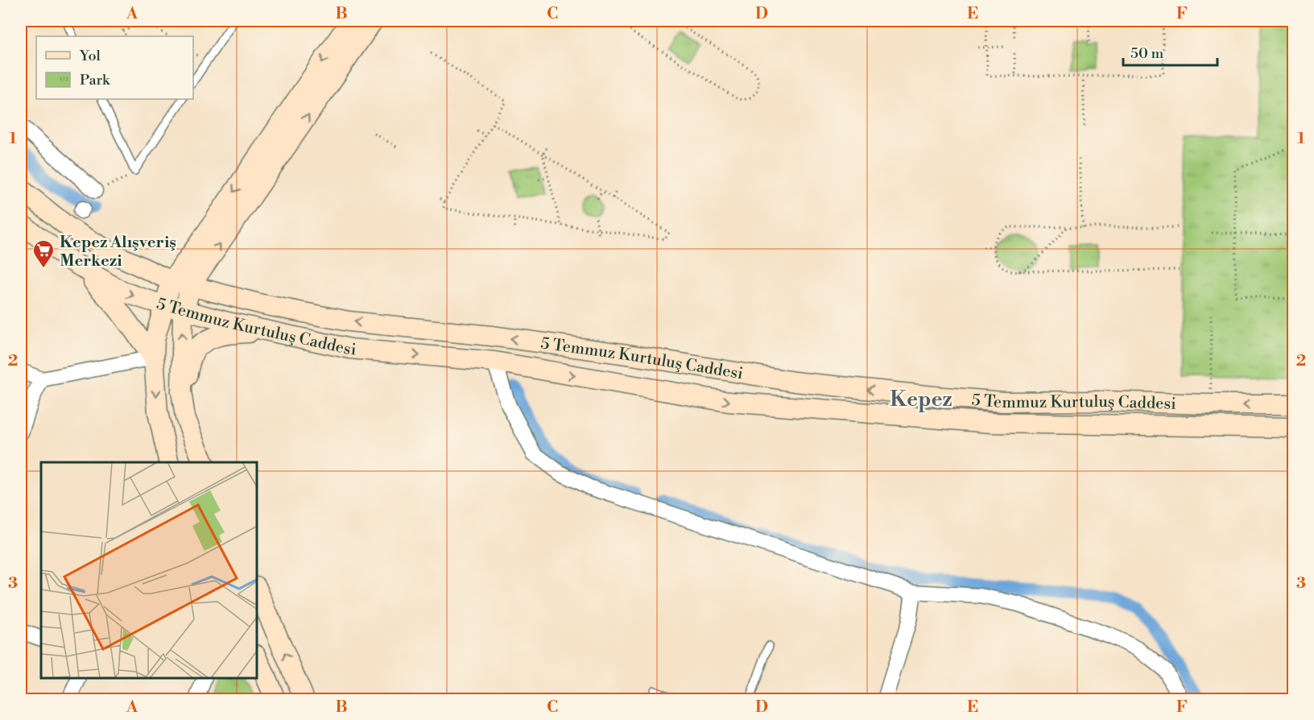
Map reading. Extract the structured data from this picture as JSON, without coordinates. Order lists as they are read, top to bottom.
{
  "streets": {
    "main road": ["5 Temmuz Kurtuluş Caddesi"]
  },
  "districts": ["Kepez"],
  "places": {
    "supermarket": ["Kepez Alışveriş Merkezi"]
  },
  "legend": ["Yol", "Park"],
  "scale_bar": "50 m",
  "grid": {
    "columns": [
      "A",
      "B",
      "C",
      "D",
      "E",
      "F"
    ],
    "rows": ["1", "2", "3"]
  }
}
